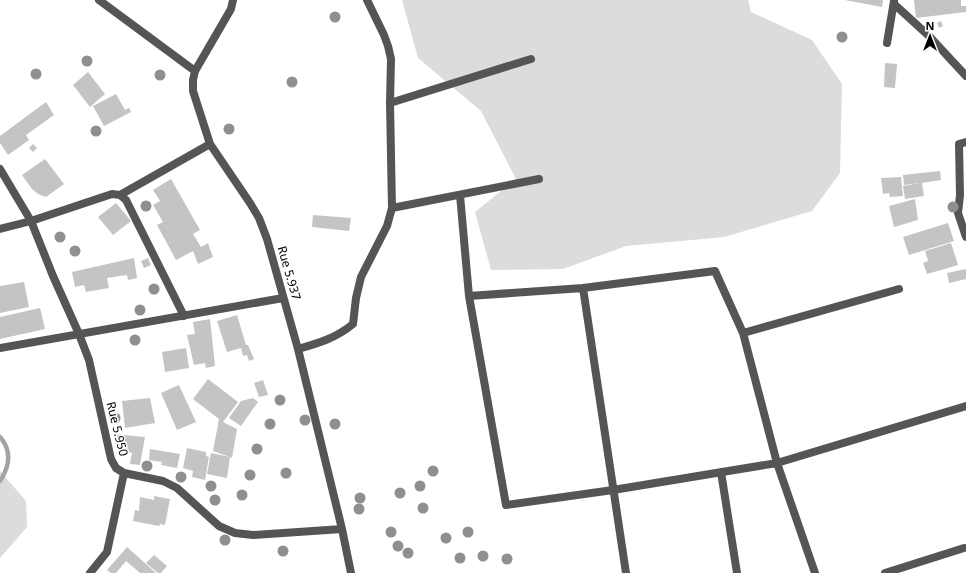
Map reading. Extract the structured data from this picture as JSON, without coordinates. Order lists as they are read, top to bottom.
{
  "streets": {
    "street": ["Rue 5.937", "Rue 5.950"]
  },
  "crossings": [
    ["Rue 5.937", "Rue 5.950"]
  ],
  "north": "top"
}
